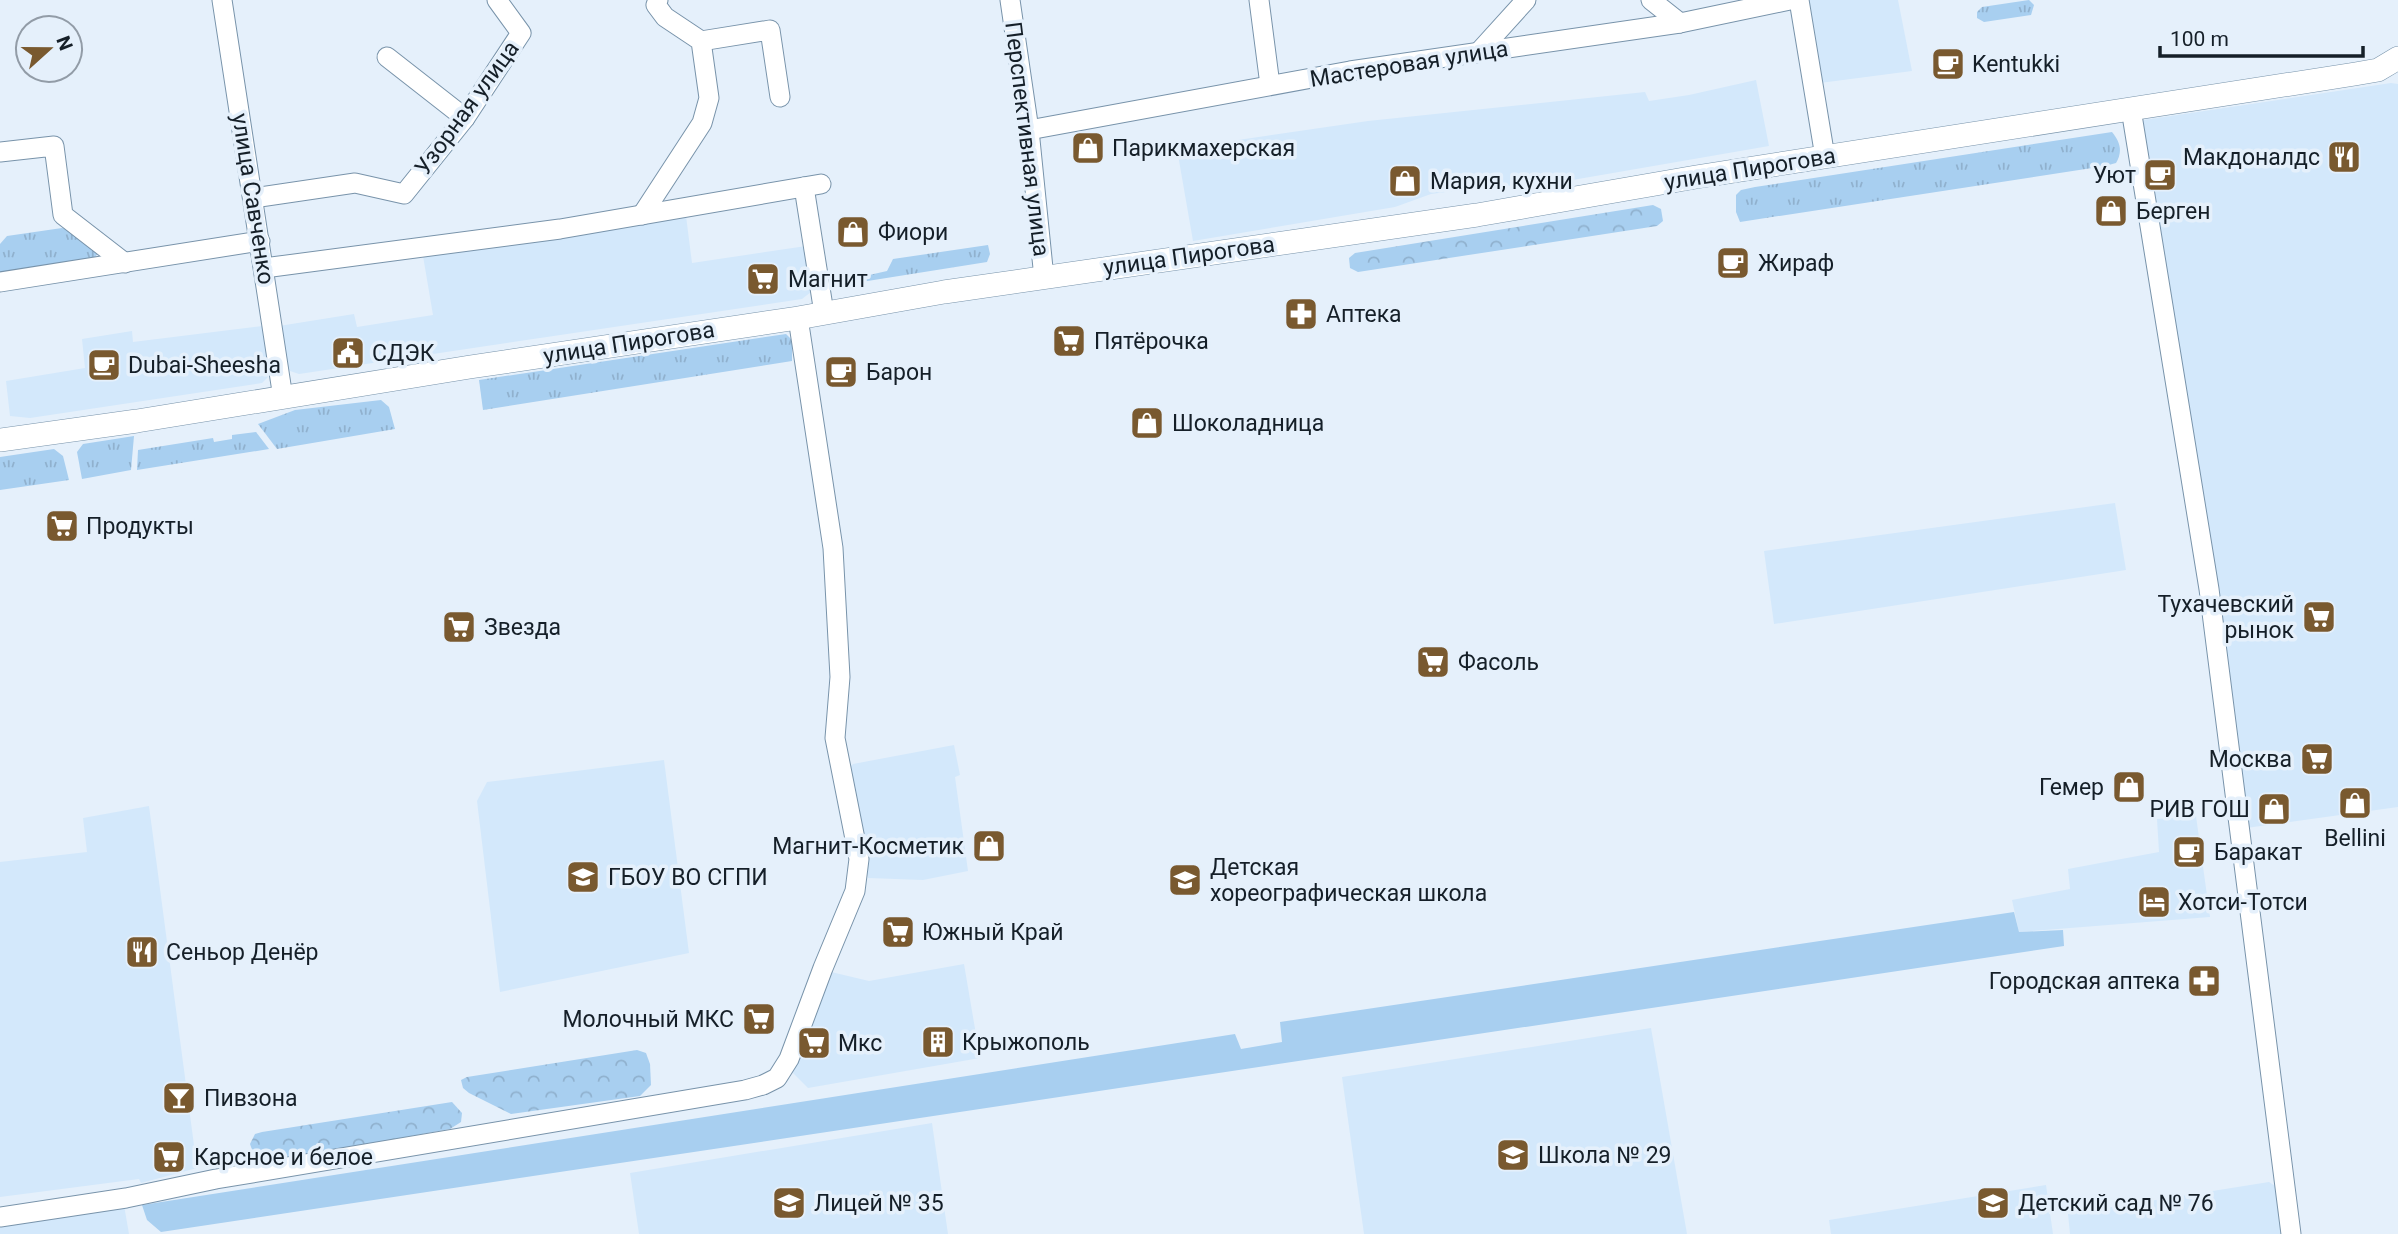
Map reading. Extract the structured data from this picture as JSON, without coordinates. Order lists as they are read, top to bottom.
{
  "streets": {
    "main road": ["улица Пирогова"],
    "street": [
      "Мастеровая улица",
      "Узорная улица",
      "Перспективная улица",
      "улица Савченко"
    ]
  },
  "crossings": [
    ["Мастеровая улица", "Перспективная улица"],
    ["Узорная улица", "улица Савченко"],
    ["Перспективная улица", "улица Пирогова"],
    ["улица Пирогова", "улица Савченко"]
  ],
  "places": {
    "cafe": [
      "Kentukki",
      "Уют",
      "Жираф",
      "Dubai-Sheesha",
      "Барон",
      "Баракат"
    ],
    "shop": [
      "Парикмахерская",
      "Мария, кухни",
      "Берген",
      "Фиори",
      "Шоколадница",
      "Гемер",
      "Bellini",
      "РИВ ГОШ",
      "Магнит-Косметик"
    ],
    "restaurant": ["Макдоналдс", "Сеньор Денёр"],
    "supermarket": [
      "Магнит",
      "Пятёрочка",
      "Продукты",
      "Тухачевский рынок",
      "Звезда",
      "Фасоль",
      "Москва",
      "Южный Край",
      "Молочный МКС",
      "Мкс",
      "Карсное и белое"
    ],
    "pharmacy": ["Аптека", "Городская аптека"],
    "public building": ["СДЭК"],
    "school or university": [
      "ГБОУ ВО СГПИ",
      "Детская хореографическая школа",
      "Школа № 29",
      "Лицей № 35",
      "Детский сад № 76"
    ],
    "hotel": ["Хотси-Тотси"],
    "building": ["Крыжополь"],
    "bar": ["Пивзона"]
  },
  "scale_bar": "100 m",
  "north": "right"
}
